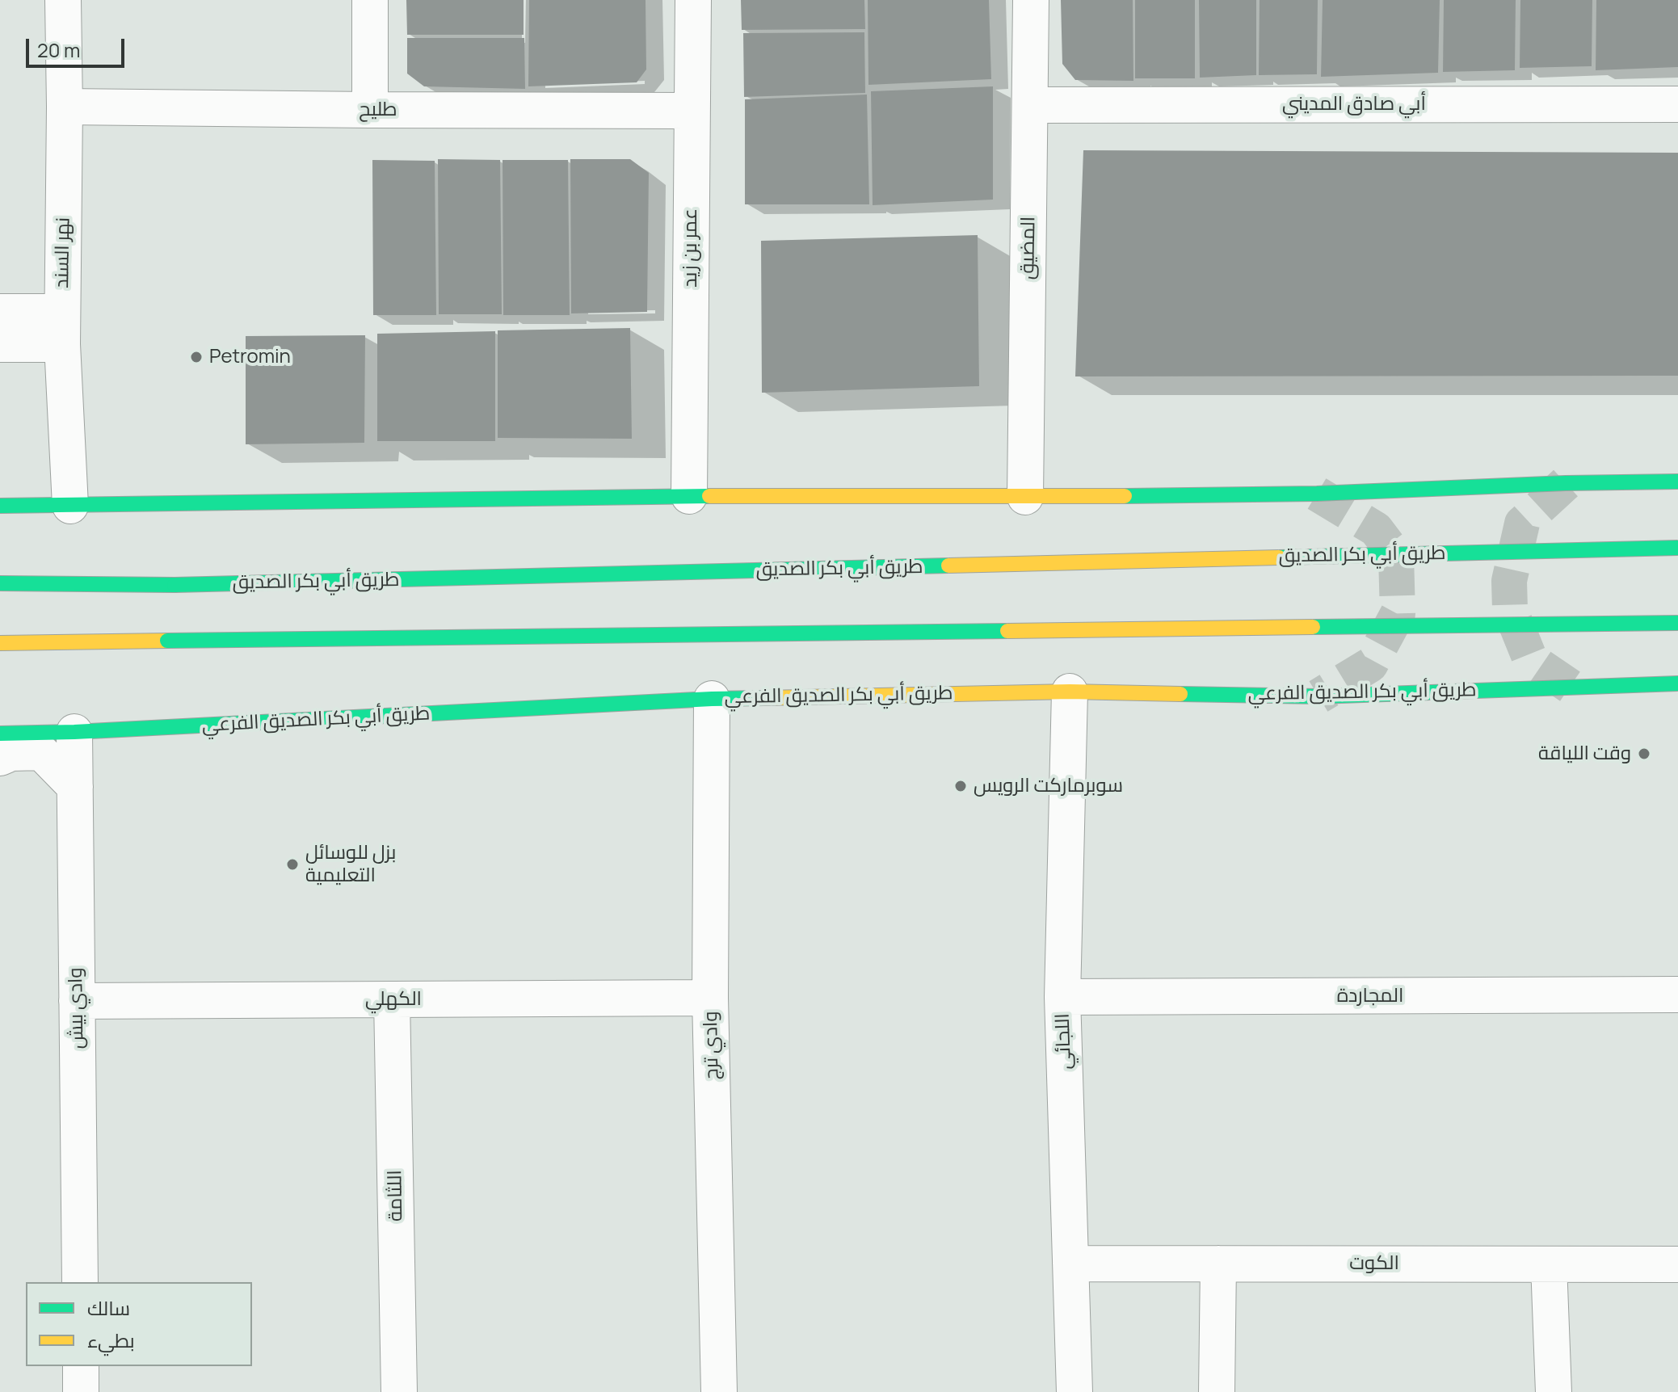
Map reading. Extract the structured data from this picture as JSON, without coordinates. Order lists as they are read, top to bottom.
{
  "streets": {
    "street": [
      "أبي صادق المديني",
      "طليح",
      "عمر بن زيد",
      "المضيق",
      "نهر السند",
      "طريق أبي بكر الصديق",
      "طريق أبي بكر الصديق الفرعي",
      "المجاردة",
      "الكهلي",
      "وادي بيش",
      "اللجائي",
      "وادي ترج",
      "اللثامة",
      "الكوت"
    ]
  },
  "crossings": [
    ["أبي صادق المديني", "المضيق"],
    ["طليح", "عمر بن زيد"],
    ["طليح", "نهر السند"],
    ["طريق أبي بكر الصديق الفرعي", "وادي بيش"],
    ["طريق أبي بكر الصديق الفرعي", "اللجائي"],
    ["طريق أبي بكر الصديق الفرعي", "وادي ترج"],
    ["المجاردة", "اللجائي"],
    ["الكهلي", "وادي بيش"],
    ["الكهلي", "وادي ترج"],
    ["الكهلي", "اللثامة"],
    ["اللجائي", "الكوت"]
  ],
  "places": [
    "Petromin",
    "وقت اللياقة",
    "سوبرماركت الرويس",
    "بزل للوسائل التعليمية"
  ],
  "legend": ["سالك", "بطيء"],
  "scale_bar": "20 m"
}
